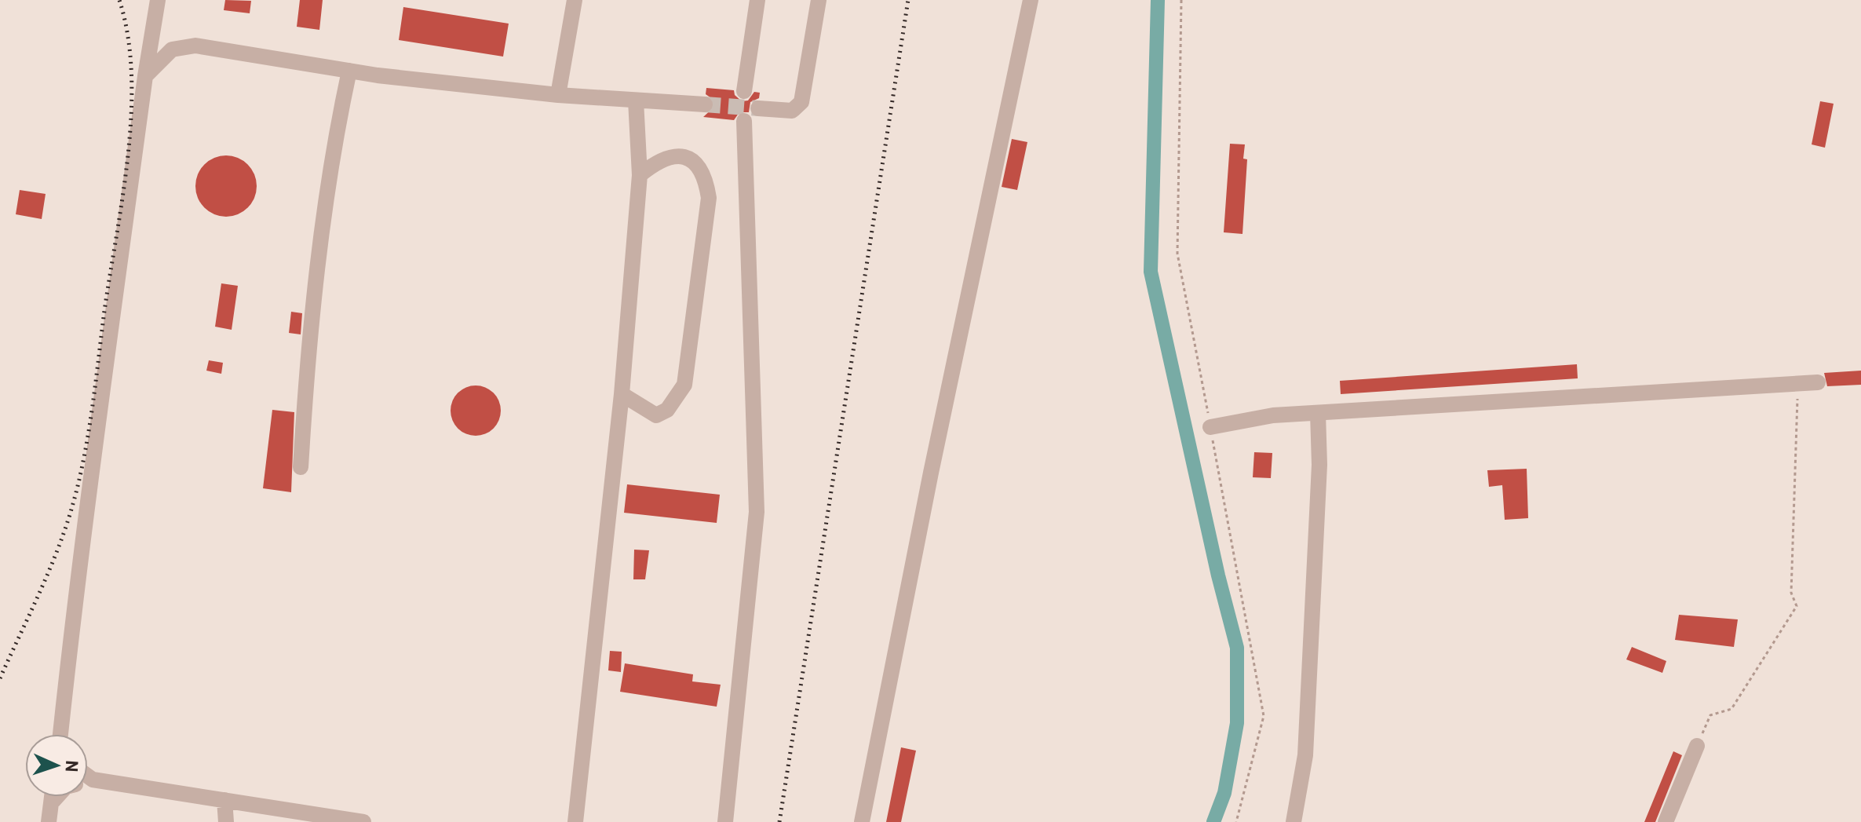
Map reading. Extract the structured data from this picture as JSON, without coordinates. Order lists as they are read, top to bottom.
{
  "north": "right"
}
